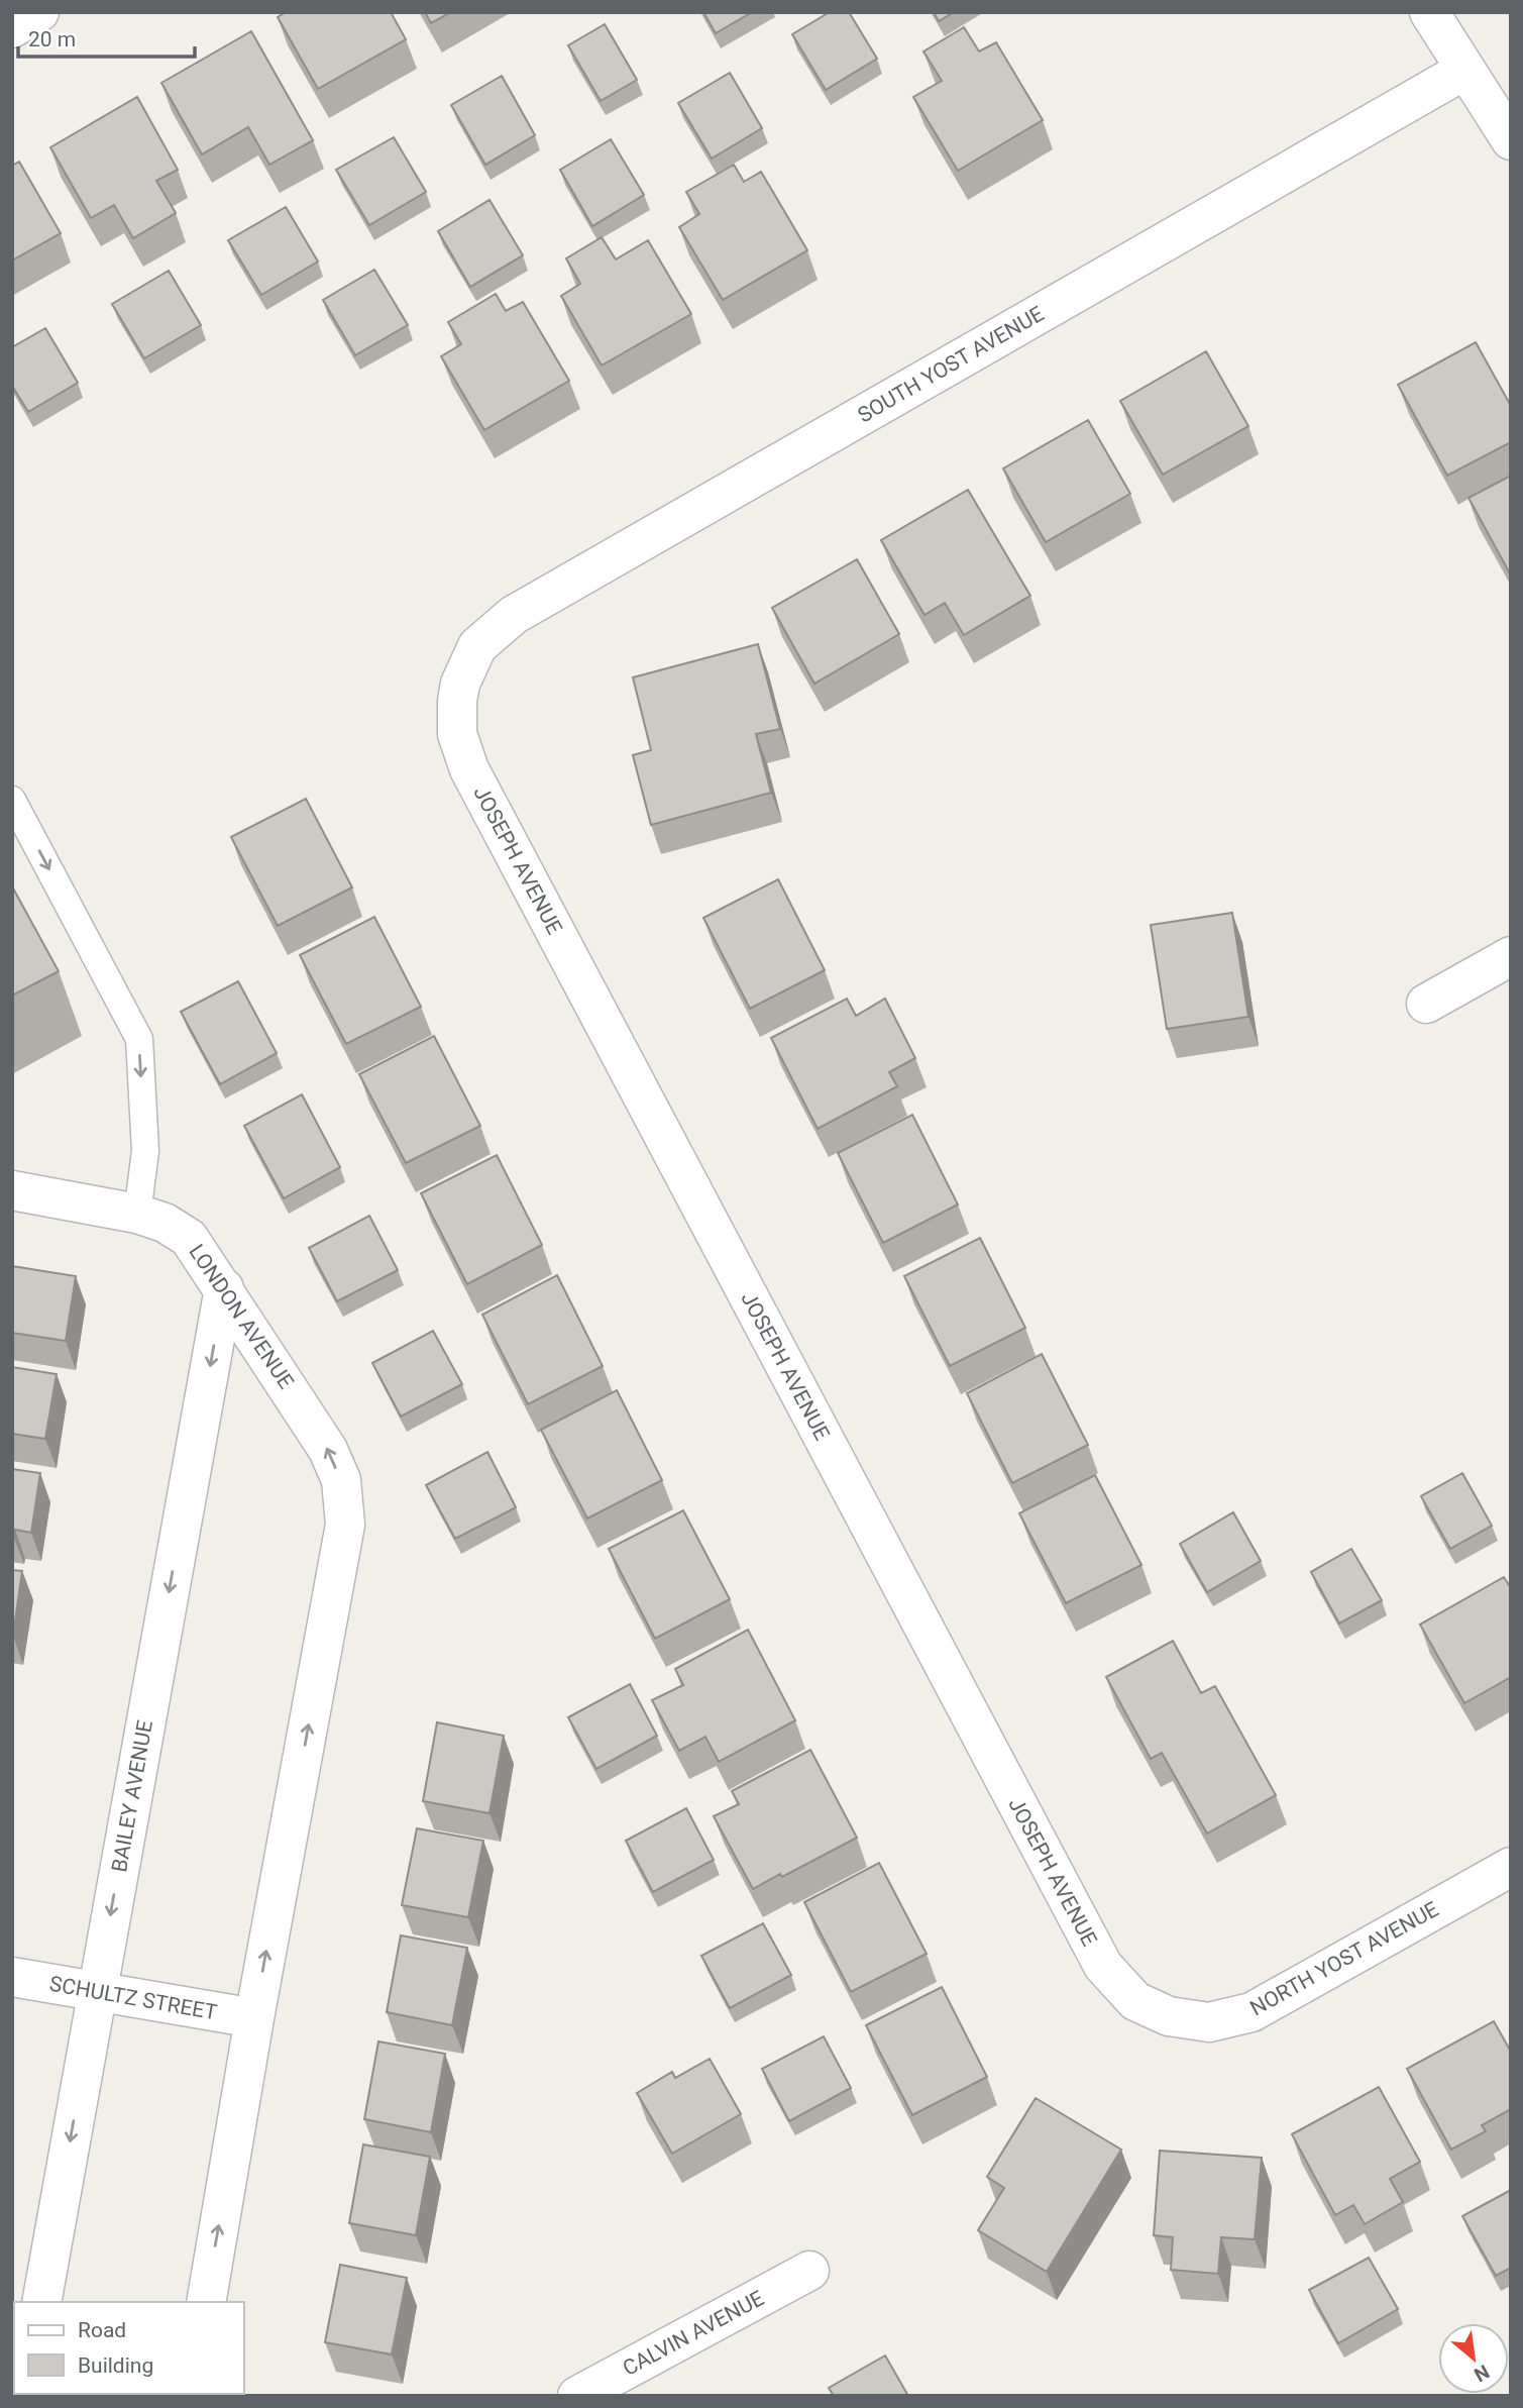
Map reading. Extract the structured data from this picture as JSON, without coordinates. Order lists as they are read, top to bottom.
{
  "streets": {
    "street": [
      "SOUTH YOST AVENUE",
      "JOSEPH AVENUE",
      "LONDON AVENUE",
      "BAILEY AVENUE",
      "NORTH YOST AVENUE",
      "SCHULTZ STREET",
      "CALVIN AVENUE"
    ]
  },
  "crossings": [
    ["SOUTH YOST AVENUE", "JOSEPH AVENUE"],
    ["JOSEPH AVENUE", "NORTH YOST AVENUE"],
    ["LONDON AVENUE", "BAILEY AVENUE"],
    ["LONDON AVENUE", "SCHULTZ STREET"],
    ["BAILEY AVENUE", "SCHULTZ STREET"]
  ],
  "one_way": ["LONDON AVENUE", "BAILEY AVENUE"],
  "legend": ["Road", "Building"],
  "scale_bar": "20 m",
  "north": "bottom right"
}
